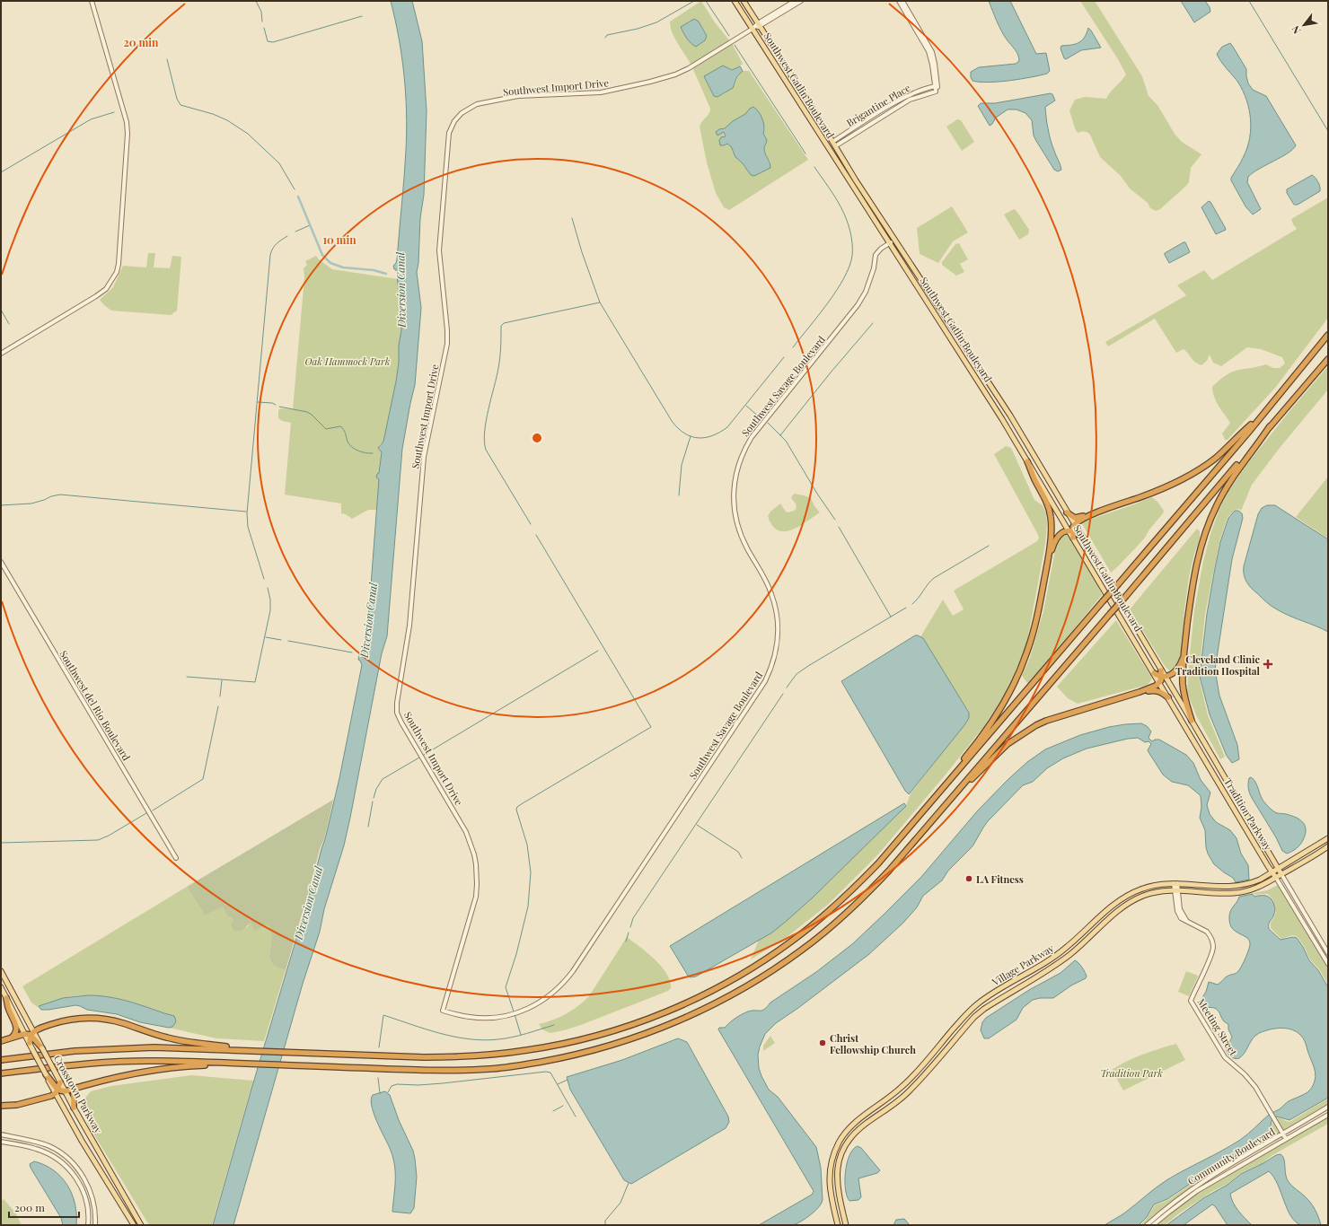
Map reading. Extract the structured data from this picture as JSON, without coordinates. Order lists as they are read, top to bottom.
{
  "streets": {
    "main road": [
      "Southwest Gatlin Boulevard",
      "Tradition Parkway",
      "Village Parkway",
      "Crosstown Parkway"
    ],
    "street": [
      "Southwest Import Drive",
      "Brigantine Place",
      "Southwest Savage Boulevard",
      "Southwest del Rio Boulevard",
      "Meeting Street",
      "Community Boulevard"
    ]
  },
  "crossings": [
    ["Southwest Gatlin Boulevard", "Southwest Import Drive"],
    ["Southwest Gatlin Boulevard", "Brigantine Place"],
    ["Southwest Gatlin Boulevard", "Southwest Savage Boulevard"],
    ["Southwest Gatlin Boulevard", "Tradition Parkway"],
    ["Southwest Import Drive", "Southwest Savage Boulevard"],
    ["Tradition Parkway", "Village Parkway"],
    ["Village Parkway", "Meeting Street"],
    ["Meeting Street", "Community Boulevard"]
  ],
  "water": ["Diversion Canal"],
  "parks": ["Oak Hammock Park", "Tradition Park"],
  "places": {
    "health": ["Cleveland Clinic Tradition Hospital"],
    "other": ["LA Fitness", "Christ Fellowship Church"]
  },
  "scale_bar": "200 m",
  "north": "bottom left",
  "rings": ["20 min", "10 min"]
}
